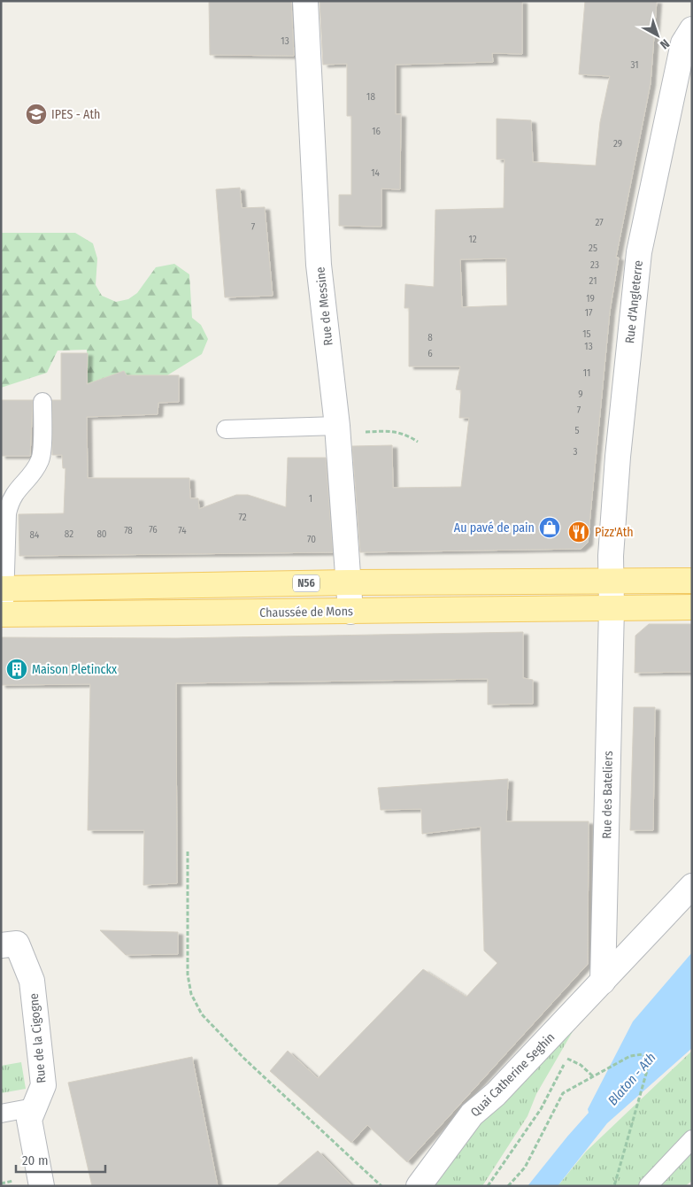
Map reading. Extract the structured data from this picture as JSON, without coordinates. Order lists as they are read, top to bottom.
{
  "streets": {
    "main road": ["N56", "Chaussée de Mons"],
    "street": [
      "Rue d'Angleterre",
      "Rue de Messine",
      "Rue des Bateliers",
      "Rue de la Cigogne",
      "Quai Catherine Seghin"
    ]
  },
  "crossings": [
    ["Rue d'Angleterre", "N56"],
    ["Rue de Messine", "N56"],
    ["Rue de Messine", "Chaussée de Mons"],
    ["Chaussée de Mons", "Rue des Bateliers"],
    ["Rue des Bateliers", "Quai Catherine Seghin"]
  ],
  "water": ["Blaton - Ath"],
  "places": {
    "school or university": ["IPES - Ath"],
    "shop": ["Au pavé de pain"],
    "restaurant": ["Pizz'Ath"],
    "building": ["Maison Pletinckx"]
  },
  "house_numbers": [
    "13",
    "31",
    "18",
    "16",
    "29",
    "14",
    "27",
    "7",
    "12",
    "25",
    "23",
    "21",
    "19",
    "17",
    "15",
    "8",
    "13",
    "6",
    "11",
    "9",
    "7",
    "5",
    "3",
    "1",
    "72",
    "76",
    "78",
    "74",
    "82",
    "80",
    "84",
    "70"
  ],
  "scale_bar": "20 m",
  "north": "bottom right"
}
